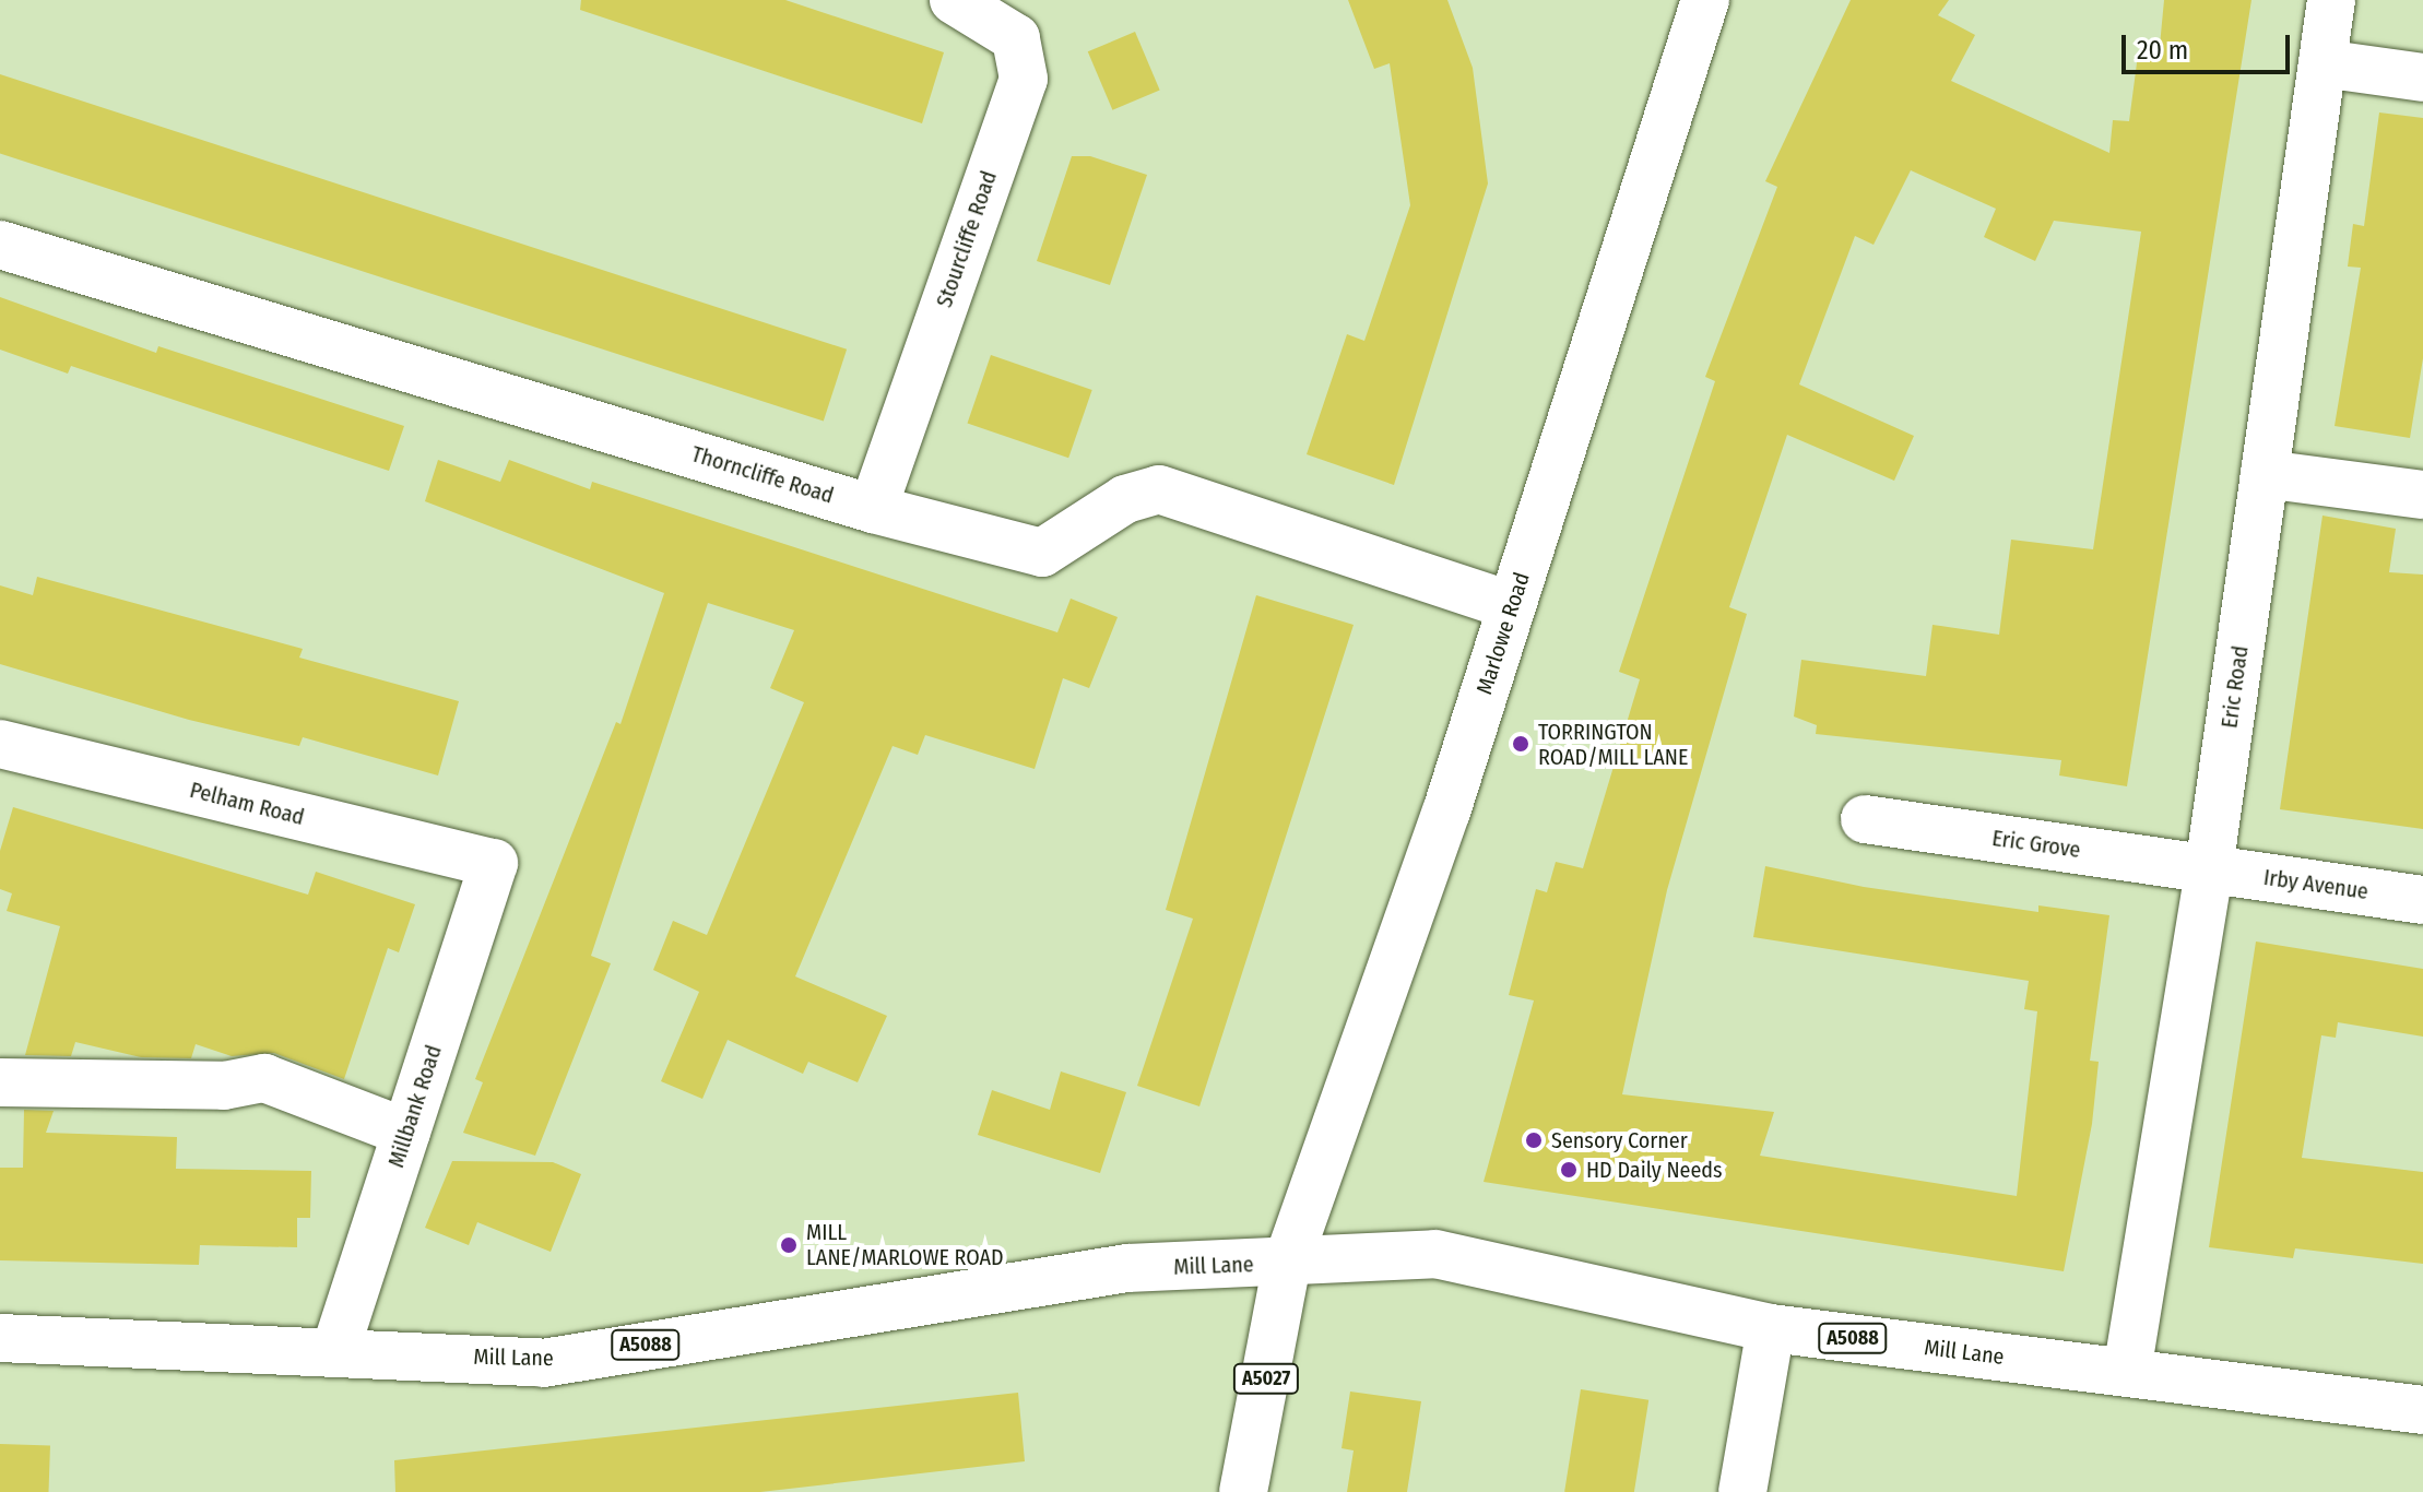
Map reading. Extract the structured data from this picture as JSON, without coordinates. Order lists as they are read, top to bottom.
{
  "streets": {
    "street": [
      "Stourcliffe Road",
      "Thorncliffe Road",
      "Marlowe Road",
      "Eric Road",
      "Pelham Road",
      "Eric Grove",
      "Irby Avenue",
      "Millbank Road",
      "Mill Lane",
      "A5088",
      "A5027"
    ]
  },
  "crossings": [
    ["Stourcliffe Road", "Thorncliffe Road"],
    ["Thorncliffe Road", "Marlowe Road"],
    ["Marlowe Road", "Mill Lane"],
    ["Marlowe Road", "A5027"],
    ["Eric Road", "Eric Grove"],
    ["Eric Road", "Irby Avenue"],
    ["Eric Road", "Mill Lane"],
    ["Pelham Road", "Millbank Road"],
    ["Eric Grove", "Irby Avenue"],
    ["Millbank Road", "Mill Lane"],
    ["Mill Lane", "A5027"]
  ],
  "places": [
    "TORRINGTON ROAD/MILL LANE",
    "Sensory Corner",
    "HD Daily Needs",
    "MILL LANE/MARLOWE ROAD"
  ],
  "scale_bar": "20 m"
}
